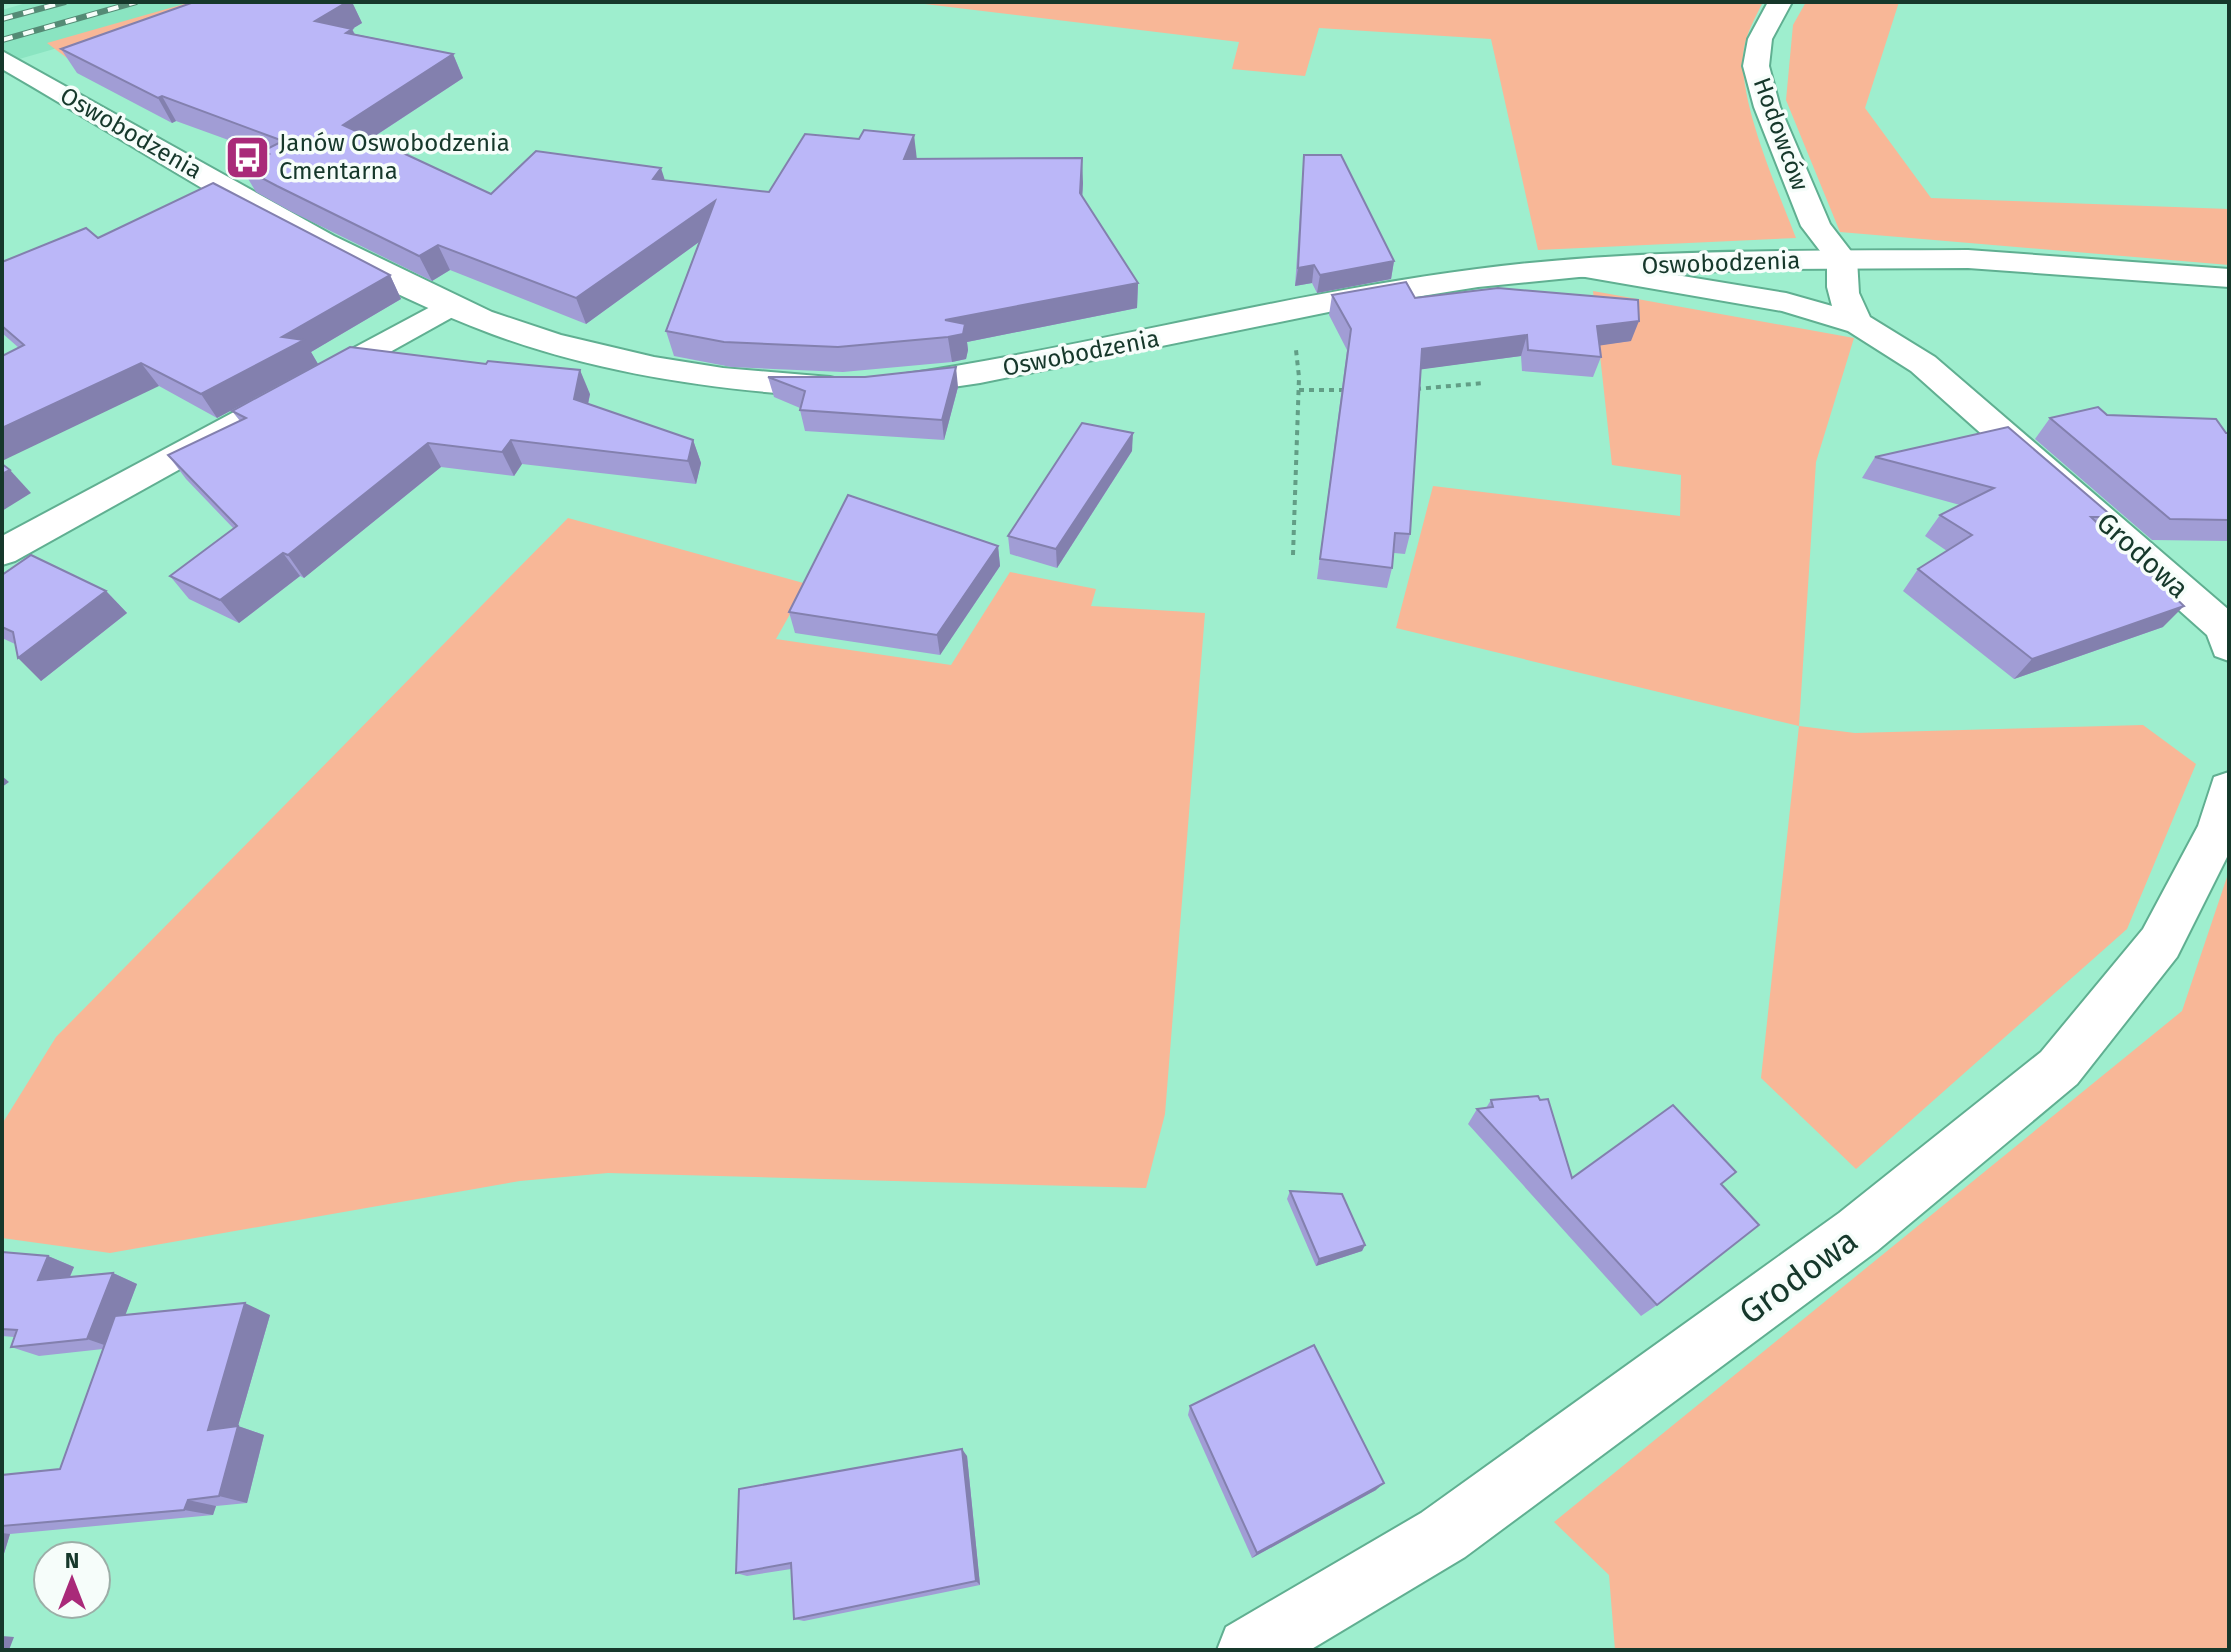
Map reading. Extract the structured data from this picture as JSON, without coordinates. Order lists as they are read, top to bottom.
{
  "streets": {
    "street": ["Oswobodzenia", "Hodowców", "Grodowa"]
  },
  "crossings": [
    ["Oswobodzenia", "Hodowców"],
    ["Oswobodzenia", "Grodowa"]
  ],
  "places": {
    "bus stop": ["Janów Oswobodzenia Cmentarna"]
  },
  "north": "top"
}
